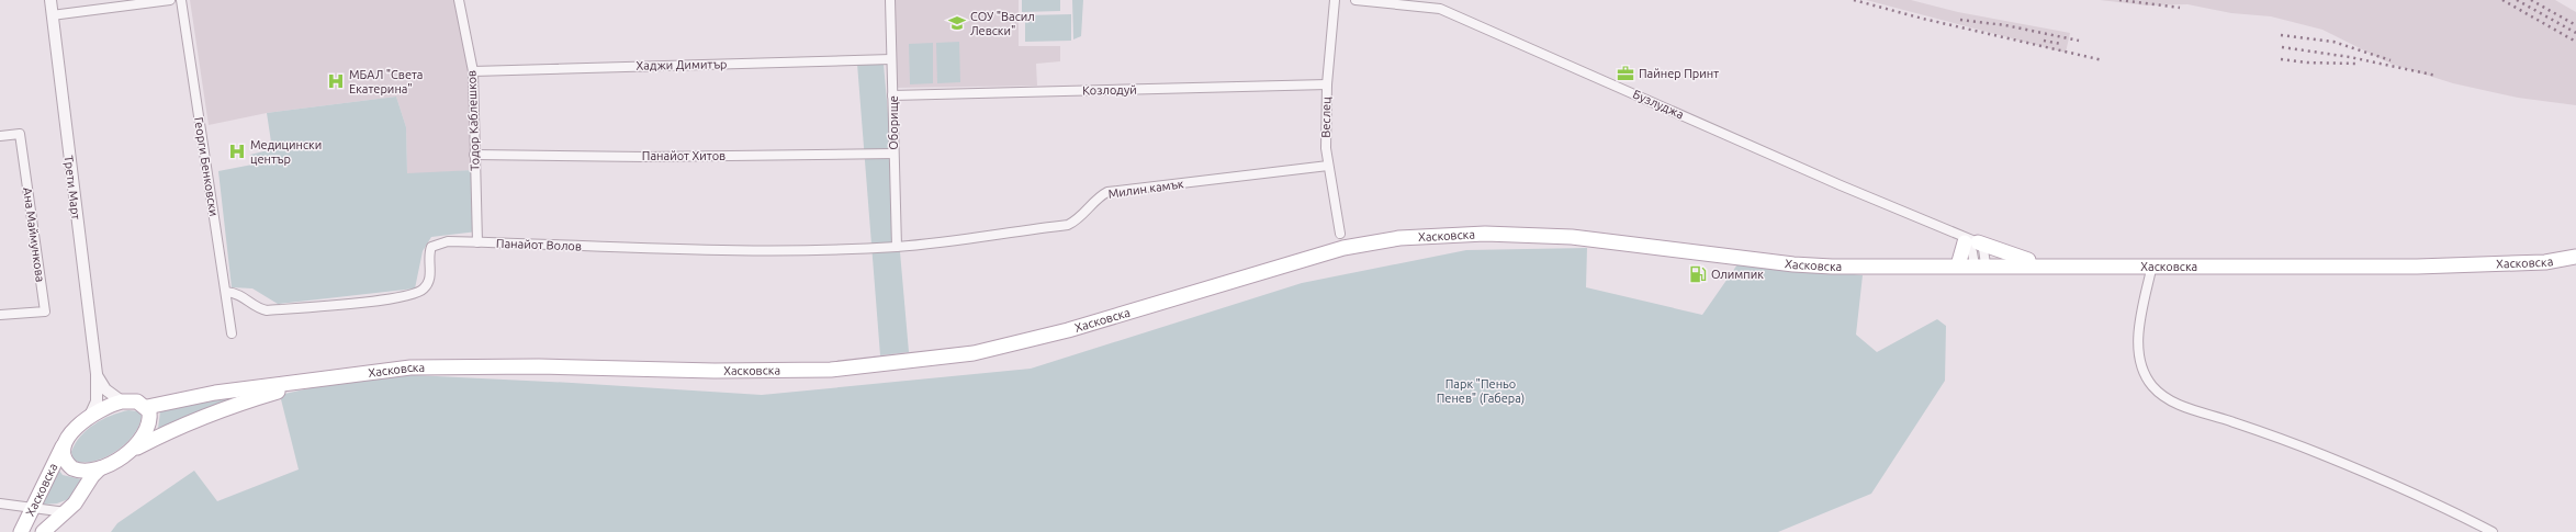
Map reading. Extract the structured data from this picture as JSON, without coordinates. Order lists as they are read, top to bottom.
{
  "streets": {
    "main road": ["Хасковска"],
    "street": [
      "Хаджи Димитър",
      "Козлодуй",
      "Бузлуджа",
      "Веслец",
      "Тодор Каблешков",
      "Оборище",
      "Панайот Хитов",
      "Георги Бенковски",
      "Трети Март",
      "Милин камък",
      "Ана Маймункова",
      "Панайот Волов"
    ]
  },
  "crossings": [
    ["Хаджи Димитър", "Тодор Каблешков"],
    ["Хаджи Димитър", "Оборище"],
    ["Козлодуй", "Веслец"],
    ["Козлодуй", "Оборище"],
    ["Веслец", "Милин камък"],
    ["Тодор Каблешков", "Панайот Хитов"],
    ["Тодор Каблешков", "Панайот Волов"],
    ["Оборище", "Панайот Хитов"],
    ["Оборище", "Милин камък"],
    ["Оборище", "Панайот Волов"],
    ["Георги Бенковски", "Панайот Волов"],
    ["Трети Март", "Хасковска"],
    ["Милин камък", "Панайот Волов"]
  ],
  "parks": ["Парк \"Пеньо Пенев\" (Габера)"],
  "places": {
    "school or university": ["СОУ \"Васил Левски\""],
    "office": ["Пайнер Принт"],
    "hospital": ["МБАЛ \"Света Екатерина\"", "Медицински център"],
    "fuel station": ["Олимпик"]
  }
}
